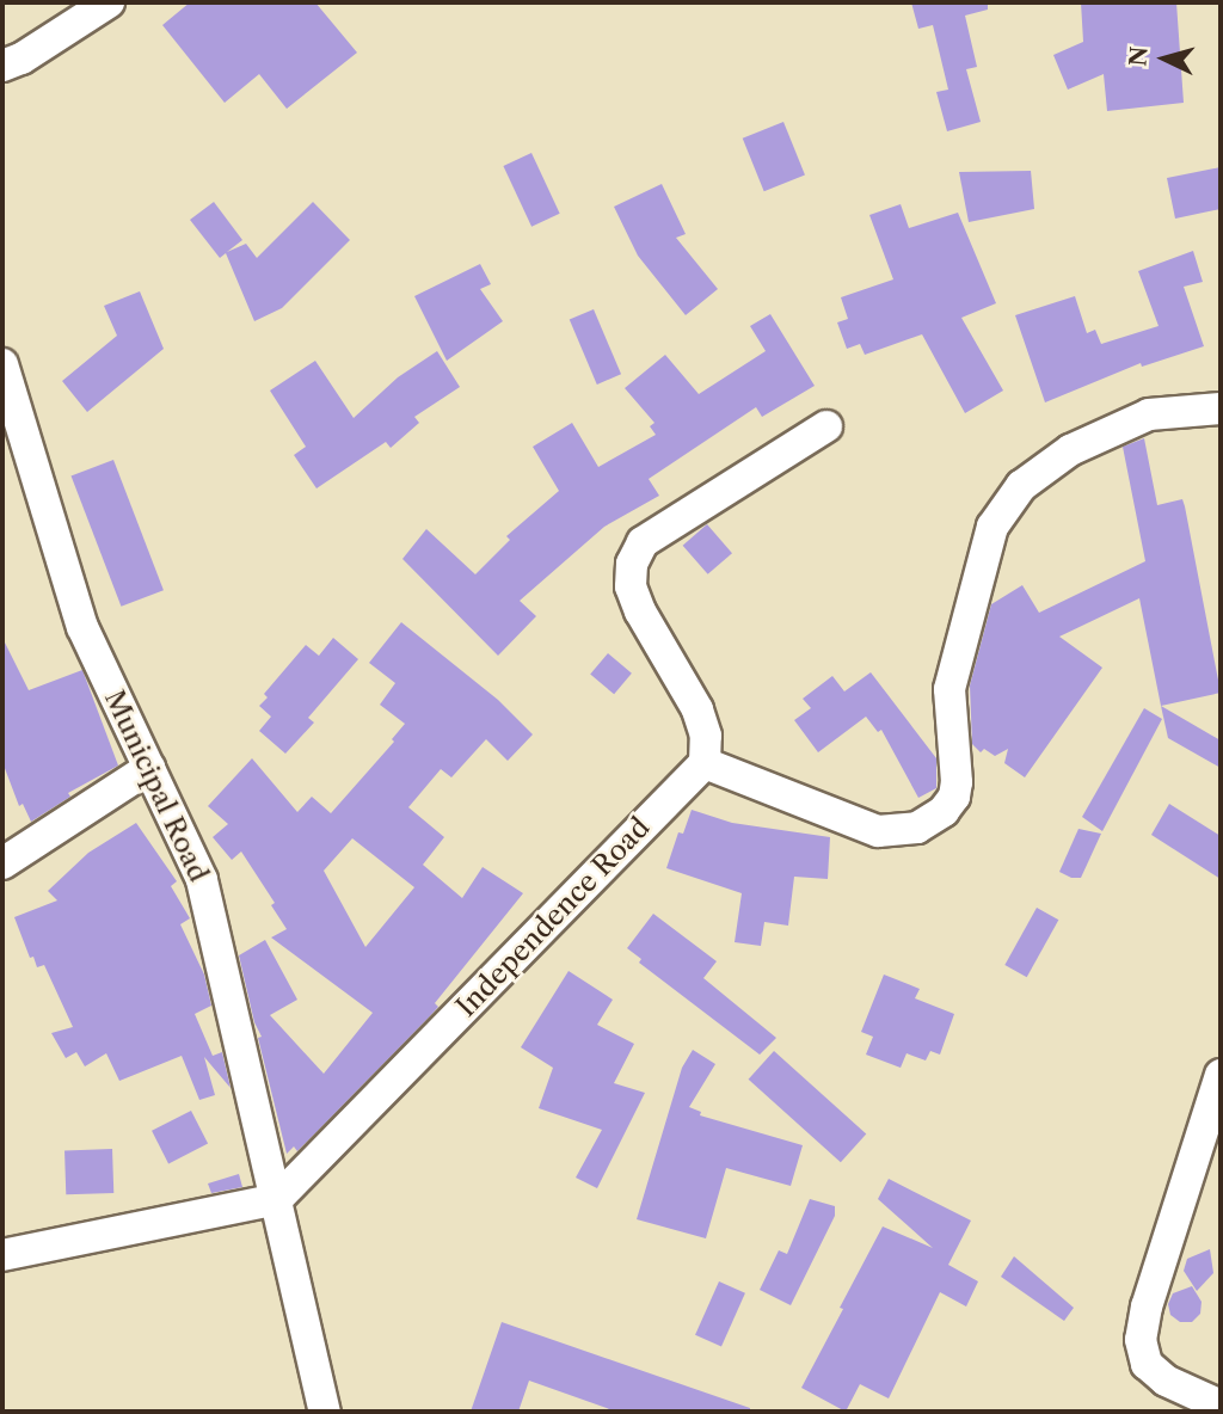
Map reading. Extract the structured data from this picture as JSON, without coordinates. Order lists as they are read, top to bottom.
{
  "streets": {
    "street": ["Municipal Road", "Independence Road"]
  },
  "crossings": [
    ["Municipal Road", "Independence Road"]
  ],
  "north": "left"
}
